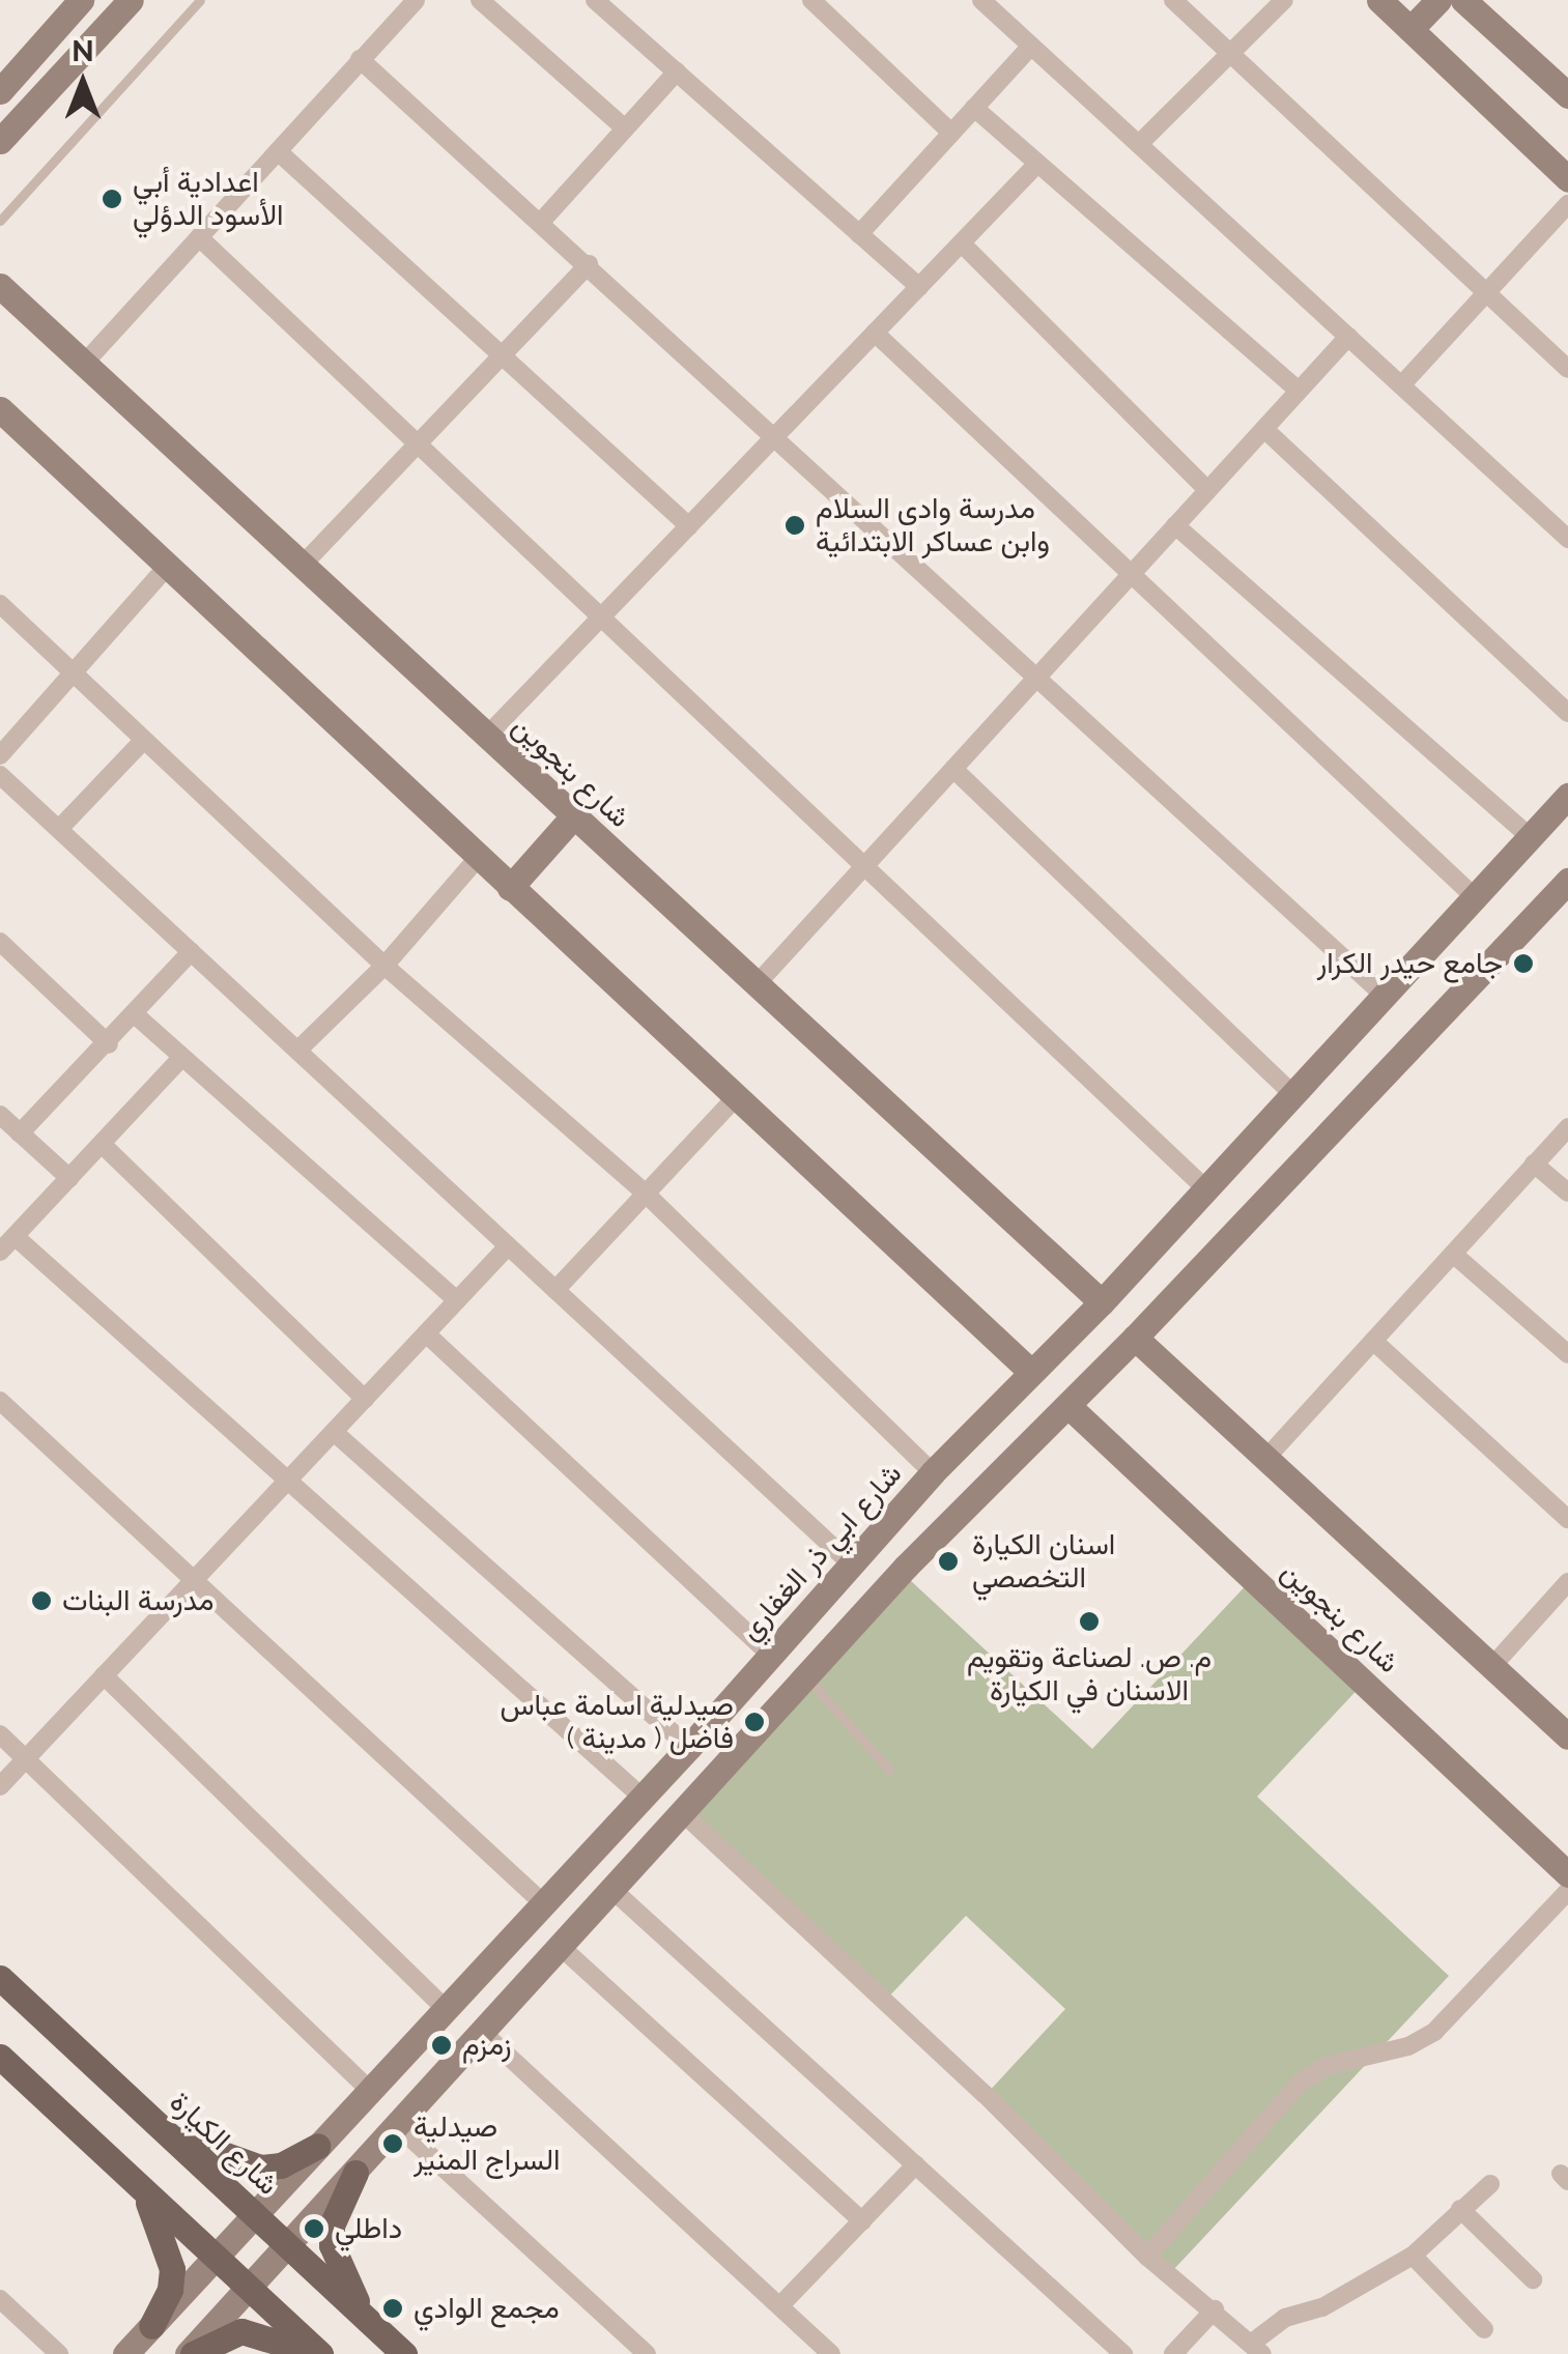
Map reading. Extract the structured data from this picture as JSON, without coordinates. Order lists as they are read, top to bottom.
{
  "streets": {
    "main road": ["شارع الكيارة"],
    "street": ["شارع بنجوين", "شارع ابي ذر الغفاري"]
  },
  "crossings": [
    ["شارع بنجوين", "شارع ابي ذر الغفاري"],
    ["شارع ابي ذر الغفاري", "شارع الكيارة"]
  ],
  "places": [
    "اعدادية أبي الأسود الدؤلي",
    "مدرسة وادي السلام وابن عساكر الابتدائية",
    "جامع حيدر الكرار",
    "اسنان الكيارة التخصصي",
    "مدرسة البنات",
    "م. ص. لصناعة وتقويم الاسنان في الكيارة",
    "صيدلية اسامة عباس فاضل ( مدينة )",
    "زمزم",
    "صيدلية السراج المنير",
    "داطلي",
    "مجمع الوادي"
  ],
  "north": "top"
}
